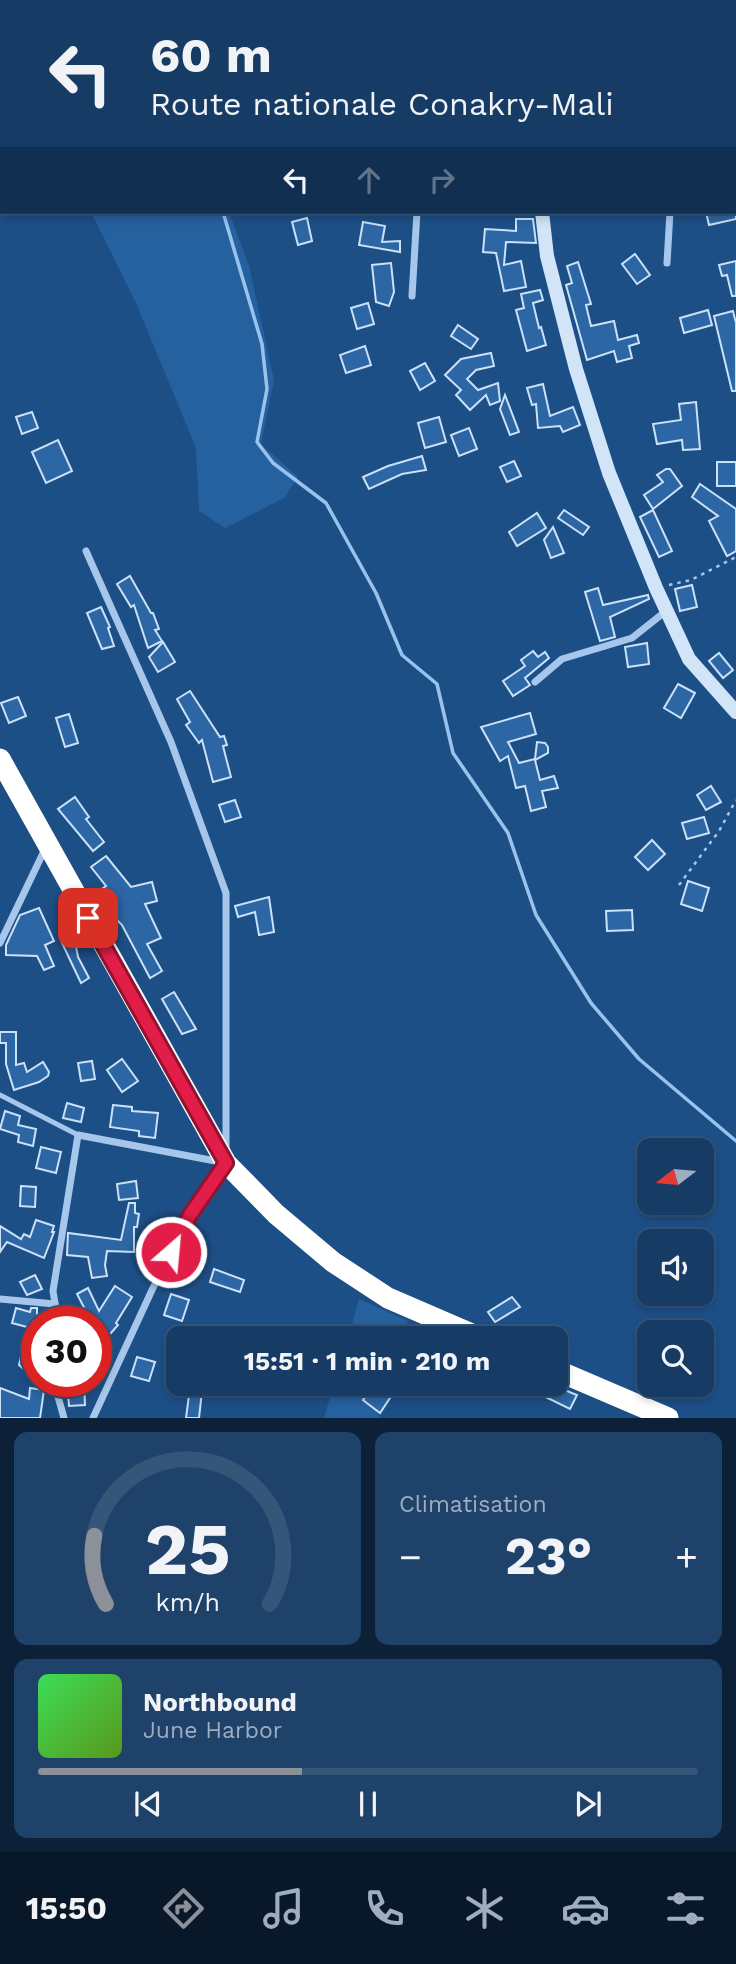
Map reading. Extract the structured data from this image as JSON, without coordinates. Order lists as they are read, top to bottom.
{
  "north": "left",
  "page": {
    "turn": ["60 m", "Route nationale Conakry-Mali"],
    "limit": "30",
    "trip": "15:51 · 1 min · 210 m",
    "tile": "Climatisation",
    "heat": ["−", "23°", "+"],
    "song": ["Northbound", "June Harbor"],
    "tabs": "15:50",
    "gauge": ["25", "km/h"]
  }
}
